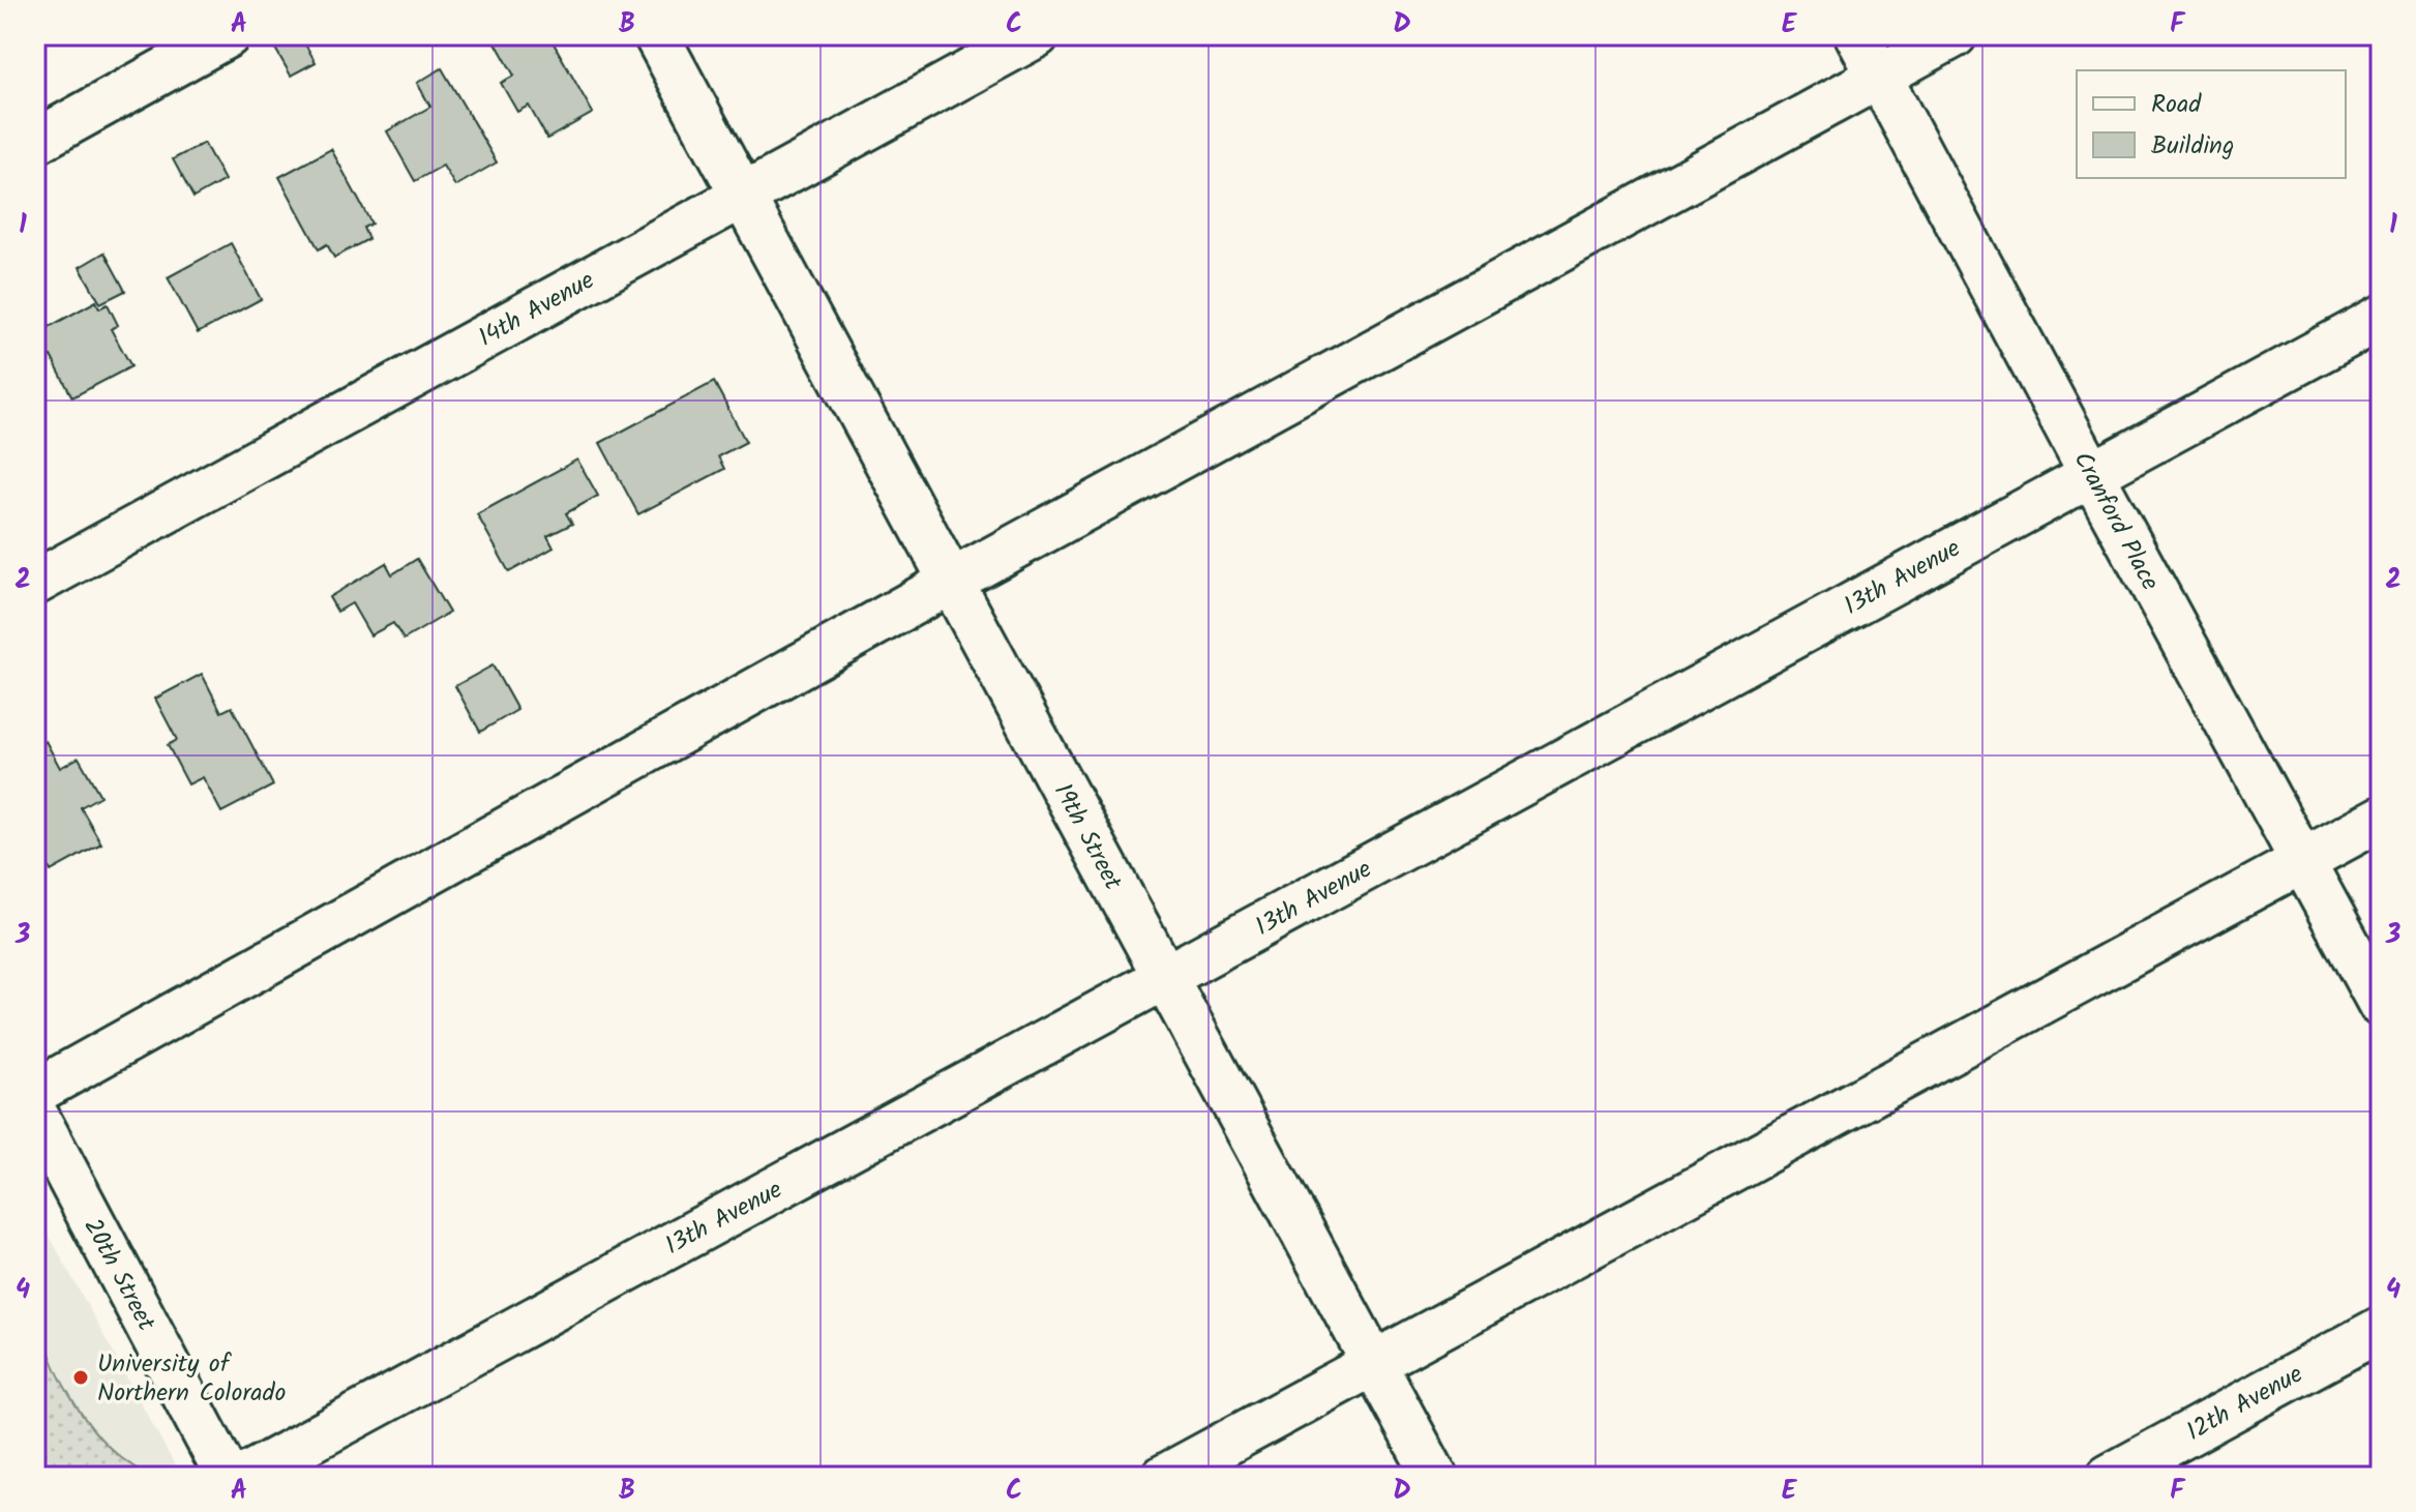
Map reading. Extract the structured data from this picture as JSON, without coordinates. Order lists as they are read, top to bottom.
{
  "streets": {
    "street": [
      "14th Avenue",
      "Cranford Place",
      "13th Avenue",
      "19th Street",
      "20th Street",
      "12th Avenue"
    ]
  },
  "crossings": [
    ["14th Avenue", "19th Street"],
    ["Cranford Place", "13th Avenue"],
    ["13th Avenue", "19th Street"]
  ],
  "places": ["University of Northern Colorado"],
  "legend": ["Road", "Building"],
  "grid": {
    "columns": [
      "A",
      "B",
      "C",
      "D",
      "E",
      "F"
    ],
    "rows": [
      "1",
      "2",
      "3",
      "4"
    ]
  }
}
